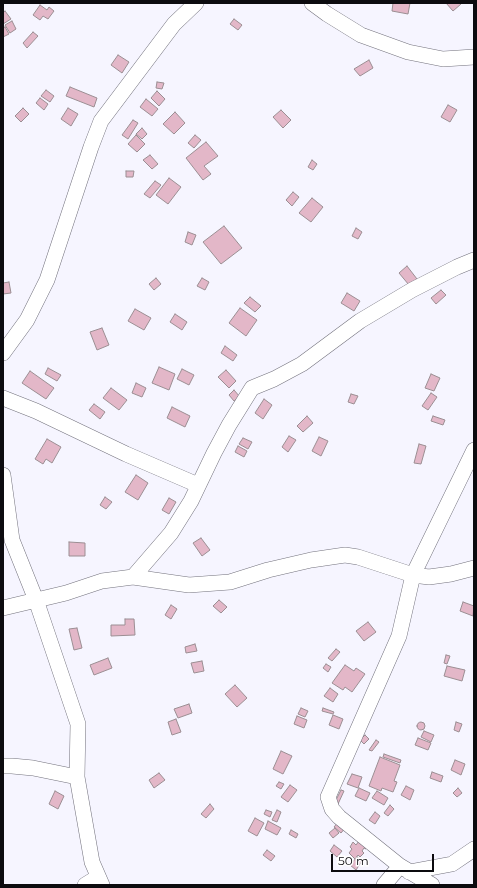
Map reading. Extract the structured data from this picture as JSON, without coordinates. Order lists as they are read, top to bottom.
{
  "scale_bar": "50 m"
}
